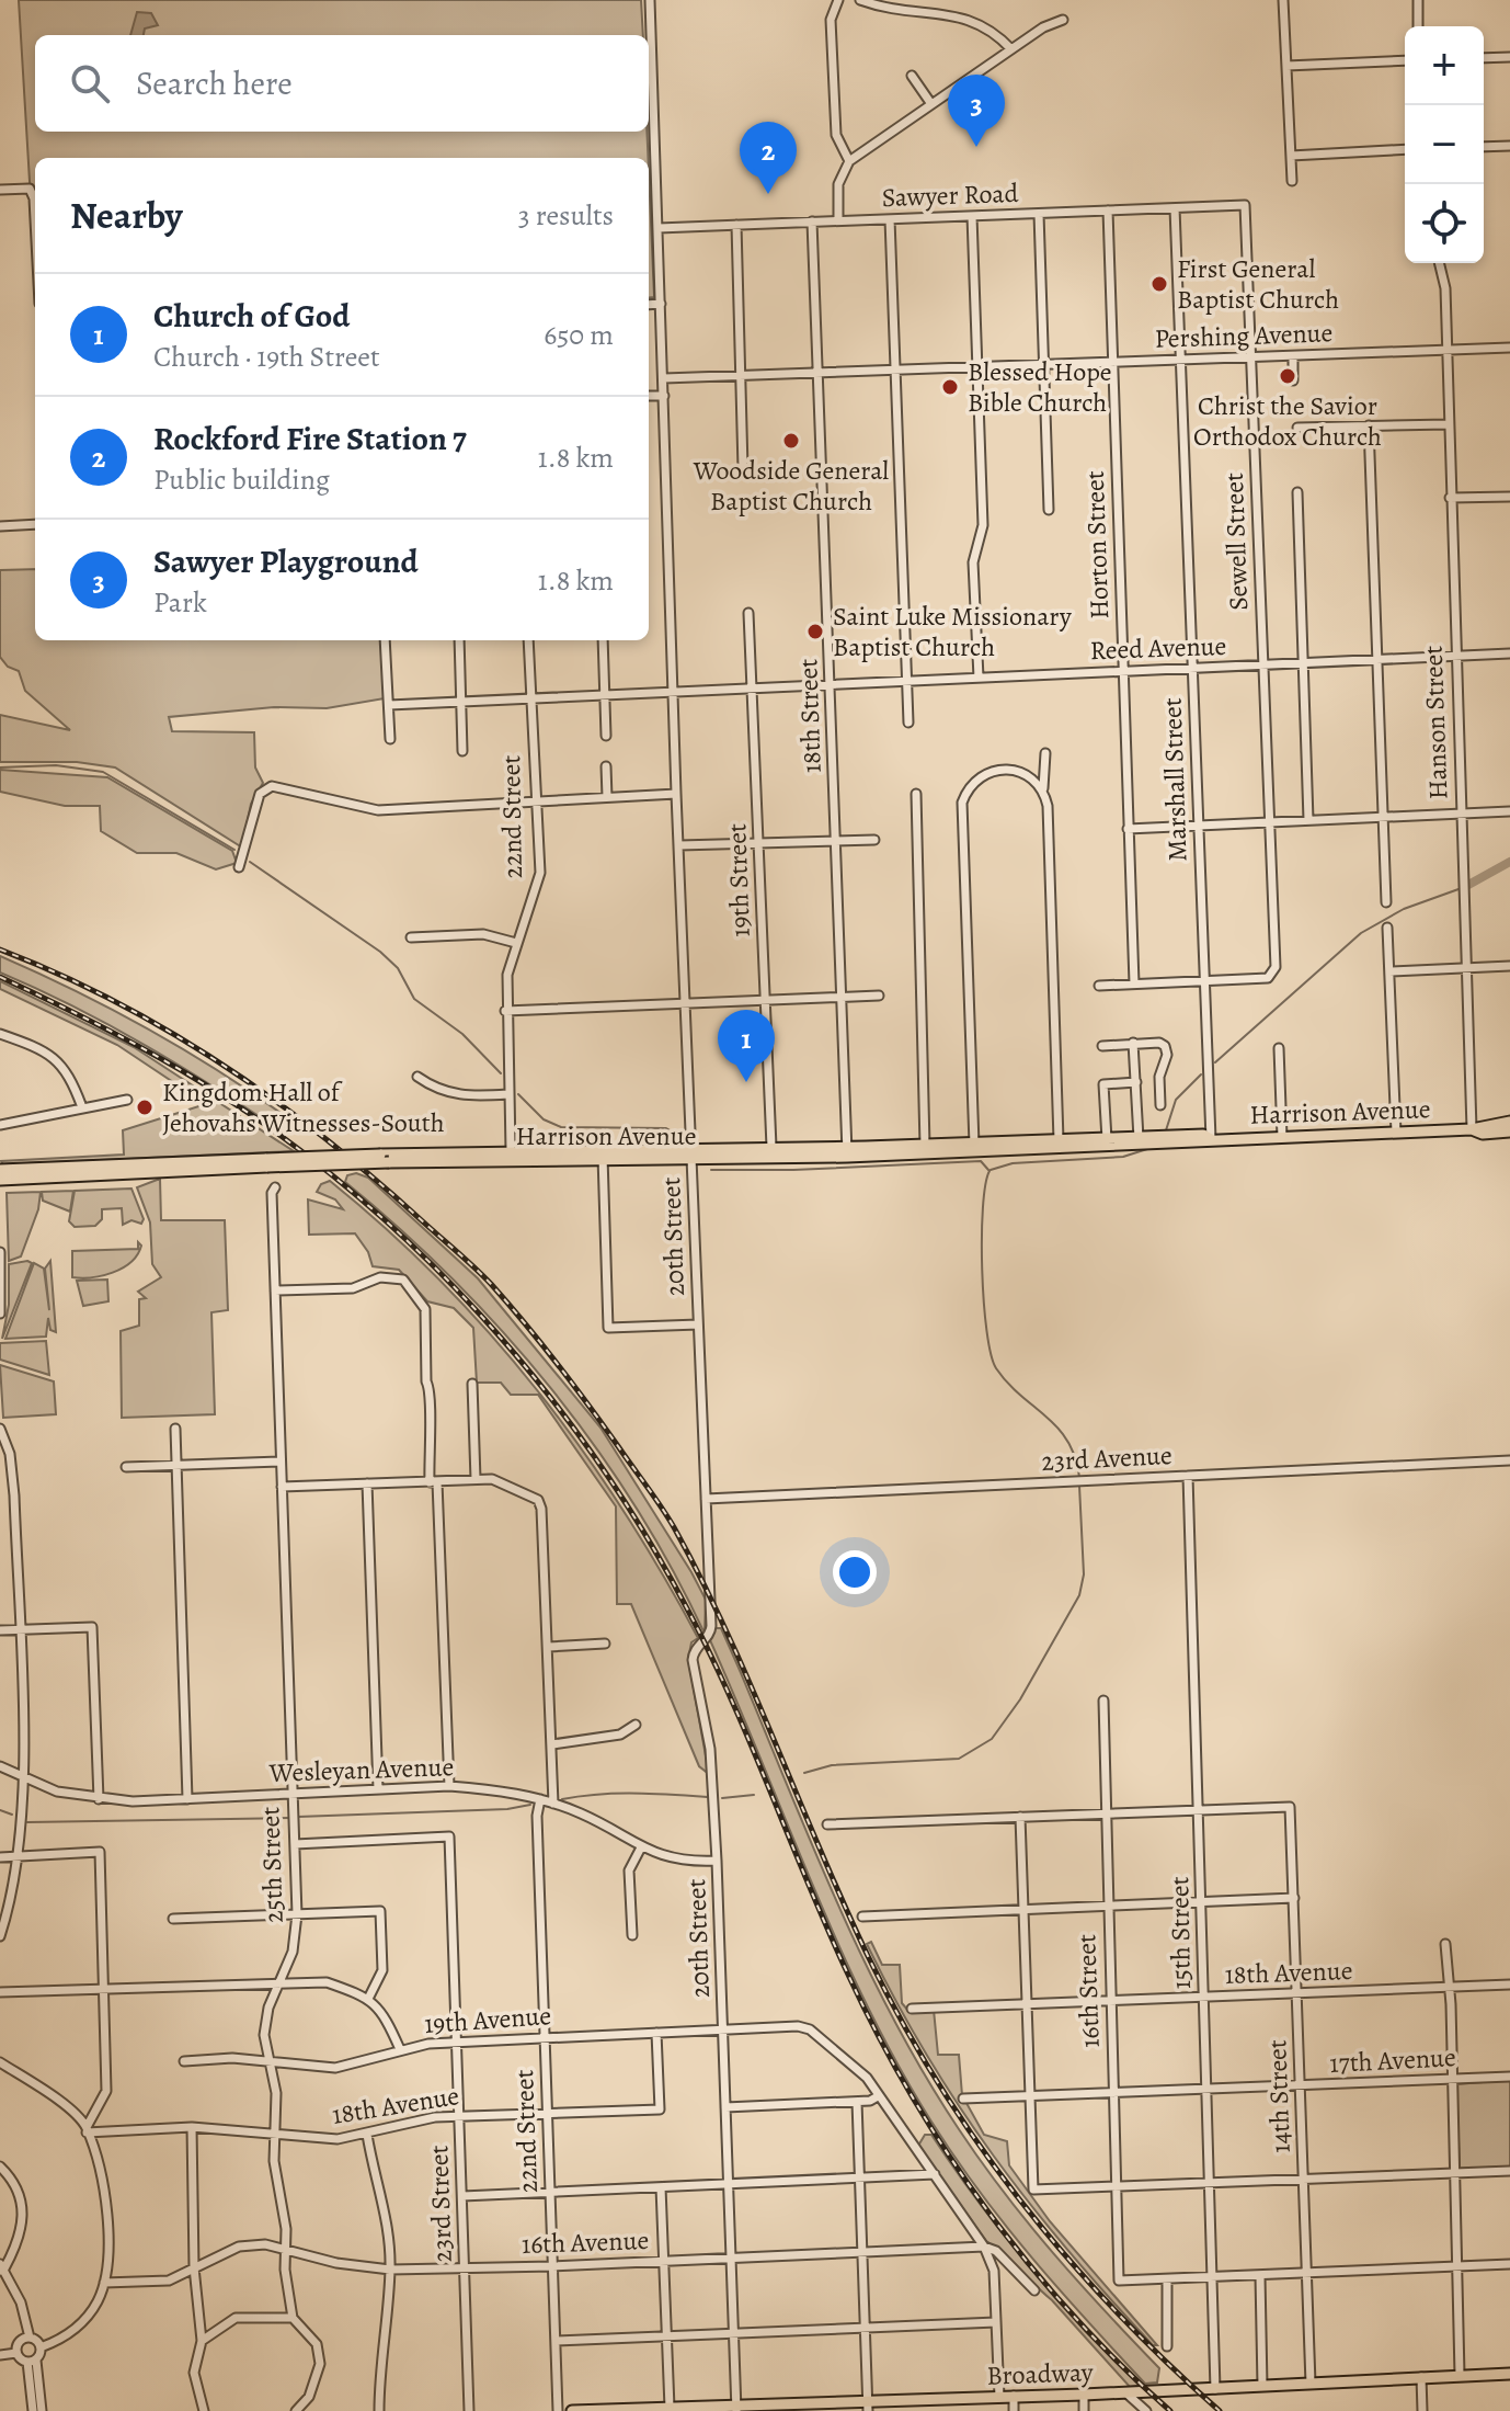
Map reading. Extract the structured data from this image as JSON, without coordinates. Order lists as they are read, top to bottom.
{
  "streets": {
    "main road": ["Harrison Avenue", "Broadway"],
    "street": [
      "Sawyer Road",
      "Pershing Avenue",
      "Sewell Street",
      "Horton Street",
      "Reed Avenue",
      "18th Street",
      "Hanson Street",
      "Marshall Street",
      "22nd Street",
      "19th Street",
      "20th Street",
      "23rd Avenue",
      "Wesleyan Avenue",
      "25th Street",
      "15th Street",
      "18th Avenue",
      "16th Street",
      "19th Avenue",
      "17th Avenue",
      "14th Street",
      "23rd Street",
      "16th Avenue"
    ]
  },
  "crossings": [
    ["Sawyer Road", "Sewell Street"],
    ["Sawyer Road", "Horton Street"],
    ["Sawyer Road", "18th Street"],
    ["Sawyer Road", "Marshall Street"],
    ["Sawyer Road", "20th Street"],
    ["Pershing Avenue", "Sewell Street"],
    ["Pershing Avenue", "Horton Street"],
    ["Pershing Avenue", "18th Street"],
    ["Pershing Avenue", "Hanson Street"],
    ["Pershing Avenue", "Marshall Street"],
    ["Pershing Avenue", "20th Street"],
    ["Sewell Street", "Reed Avenue"],
    ["Sewell Street", "Marshall Street"],
    ["Horton Street", "Reed Avenue"],
    ["Reed Avenue", "18th Street"],
    ["Reed Avenue", "Hanson Street"],
    ["Reed Avenue", "Marshall Street"],
    ["Reed Avenue", "22nd Street"],
    ["Reed Avenue", "19th Street"],
    ["Reed Avenue", "20th Street"],
    ["18th Street", "Harrison Avenue"],
    ["Hanson Street", "Harrison Avenue"],
    ["Marshall Street", "Harrison Avenue"],
    ["22nd Street", "Harrison Avenue"],
    ["22nd Street", "Wesleyan Avenue"],
    ["22nd Street", "18th Avenue"],
    ["22nd Street", "19th Avenue"],
    ["22nd Street", "16th Avenue"],
    ["19th Street", "Harrison Avenue"],
    ["Harrison Avenue", "20th Street"],
    ["20th Street", "23rd Avenue"],
    ["20th Street", "Wesleyan Avenue"],
    ["20th Street", "19th Avenue"],
    ["20th Street", "16th Avenue"],
    ["20th Street", "Broadway"],
    ["23rd Avenue", "15th Street"],
    ["Wesleyan Avenue", "25th Street"],
    ["25th Street", "18th Avenue"],
    ["25th Street", "19th Avenue"],
    ["25th Street", "23rd Street"],
    ["25th Street", "16th Avenue"],
    ["15th Street", "18th Avenue"],
    ["15th Street", "17th Avenue"],
    ["15th Street", "14th Street"],
    ["15th Street", "Broadway"],
    ["18th Avenue", "16th Street"],
    ["18th Avenue", "19th Avenue"],
    ["18th Avenue", "14th Street"],
    ["18th Avenue", "23rd Street"],
    ["16th Street", "17th Avenue"],
    ["19th Avenue", "23rd Street"],
    ["17th Avenue", "14th Street"],
    ["14th Street", "Broadway"],
    ["23rd Street", "16th Avenue"]
  ],
  "places": [
    "First General Baptist Church",
    "Christ the Savior Orthodox Church",
    "Blessed Hope Bible Church",
    "Woodside General Baptist Church",
    "Saint Luke Missionary Baptist Church",
    "Kingdom Hall of Jehovahs Witnesses-South"
  ],
  "page": {
    "map_buttons": ["+", "−"],
    "search": "Search here",
    "pins": ["3", "2", "1"],
    "heading": ["Nearby", "3 results"],
    "list": [
      {
        "mark": "1",
        "name": "Church of God",
        "note": "Church · 19th Street",
        "value": "650 m"
      },
      {
        "mark": "2",
        "name": "Rockford Fire Station 7",
        "note": "Public building",
        "value": "1.8 km"
      },
      {
        "mark": "3",
        "name": "Sawyer Playground",
        "note": "Park",
        "value": "1.8 km"
      }
    ]
  }
}
